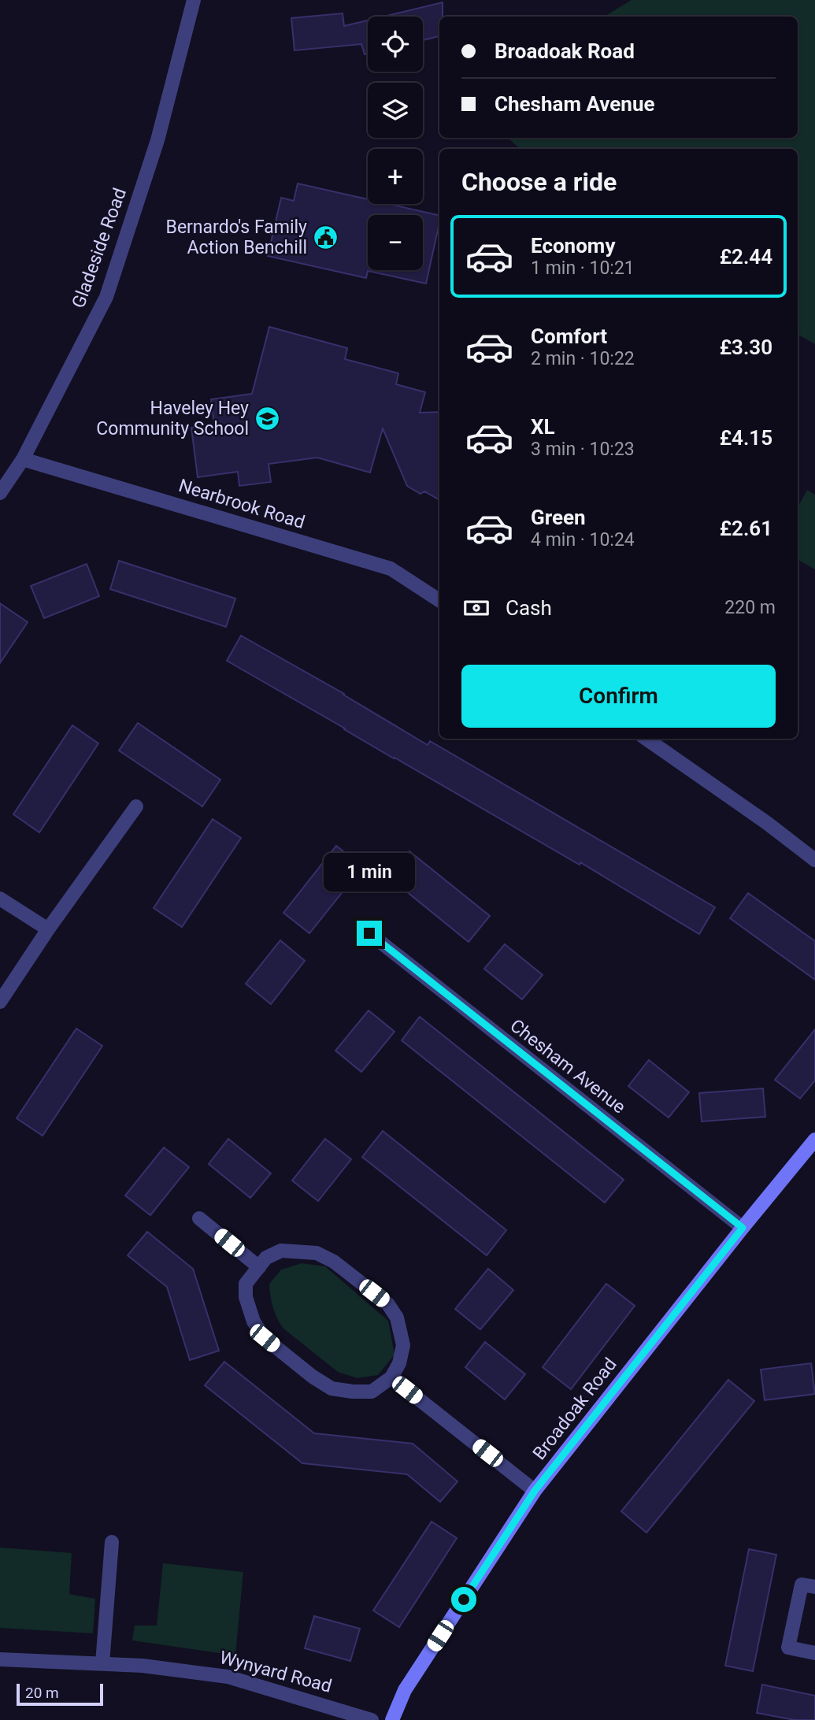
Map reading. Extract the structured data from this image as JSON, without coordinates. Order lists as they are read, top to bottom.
{
  "streets": {
    "street": [
      "Gladeside Road",
      "Nearbrook Road",
      "Chesham Avenue",
      "Broadoak Road",
      "Wynyard Road"
    ]
  },
  "crossings": [
    ["Gladeside Road", "Nearbrook Road"],
    ["Chesham Avenue", "Broadoak Road"]
  ],
  "places": {
    "public building": ["Bernardo's Family Action Benchill"],
    "school or university": ["Haveley Hey Community School"]
  },
  "scale_bar": "20 m",
  "page": {
    "map_buttons": ["+", "−"],
    "banner": ["Broadoak Road", "Chesham Avenue"],
    "heading": "Choose a ride",
    "list": [
      {
        "name": "Economy",
        "note": "1 min · 10:21",
        "value": "£2.44"
      },
      {
        "name": "Comfort",
        "note": "2 min · 10:22",
        "value": "£3.30"
      },
      {
        "name": "XL",
        "note": "3 min · 10:23",
        "value": "£4.15"
      },
      {
        "name": "Green",
        "note": "4 min · 10:24",
        "value": "£2.61"
      }
    ],
    "pay": ["Cash", "220 m"],
    "buttons": "Confirm",
    "bubble": "1 min",
    "scale": "20 m"
  }
}
